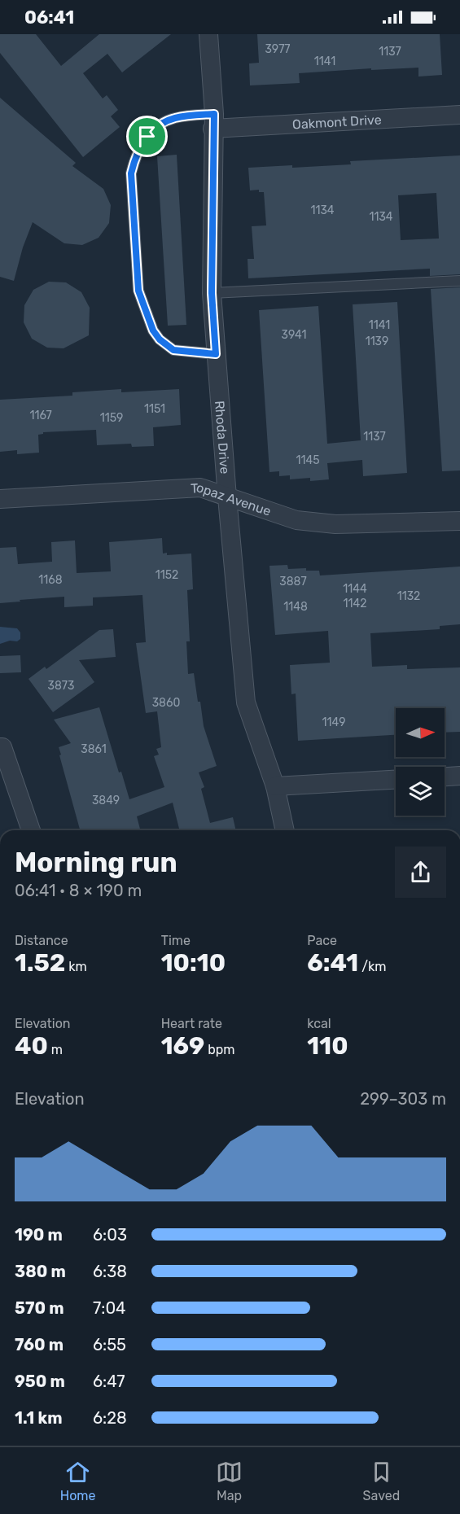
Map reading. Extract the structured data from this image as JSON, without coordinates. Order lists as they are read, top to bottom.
{
  "streets": {
    "street": ["Oakmont Drive", "Rhoda Drive", "Topaz Avenue"]
  },
  "crossings": [
    ["Oakmont Drive", "Rhoda Drive"],
    ["Rhoda Drive", "Topaz Avenue"]
  ],
  "house_numbers": [
    "3977",
    "1137",
    "1141",
    "1134",
    "1134",
    "1141",
    "3941",
    "1139",
    "1151",
    "1167",
    "1159",
    "1137",
    "1145",
    "1152",
    "1168",
    "3887",
    "1144",
    "1132",
    "1142",
    "1148",
    "3873",
    "3860",
    "1149",
    "3861",
    "3849"
  ],
  "north": "right",
  "page": {
    "status": "06:41",
    "heading": ["Morning run", "06:41 · 8 × 190 m"],
    "stats": [
      ["Distance", "1.52 km"],
      ["Time", "10:10"],
      ["Pace", "6:41 /km"],
      ["Elevation", "40 m"],
      ["Heart rate", "169 bpm"],
      ["kcal", "110"]
    ],
    "chart": ["Elevation", "299–303 m"],
    "list": [
      {
        "name": "190 m",
        "note": "6:03"
      },
      {
        "name": "380 m",
        "note": "6:38"
      },
      {
        "name": "570 m",
        "note": "7:04"
      },
      {
        "name": "760 m",
        "note": "6:55"
      },
      {
        "name": "950 m",
        "note": "6:47"
      },
      {
        "name": "1.1 km",
        "note": "6:28"
      }
    ],
    "tabs": ["Home", "Map", "Saved"]
  }
}
